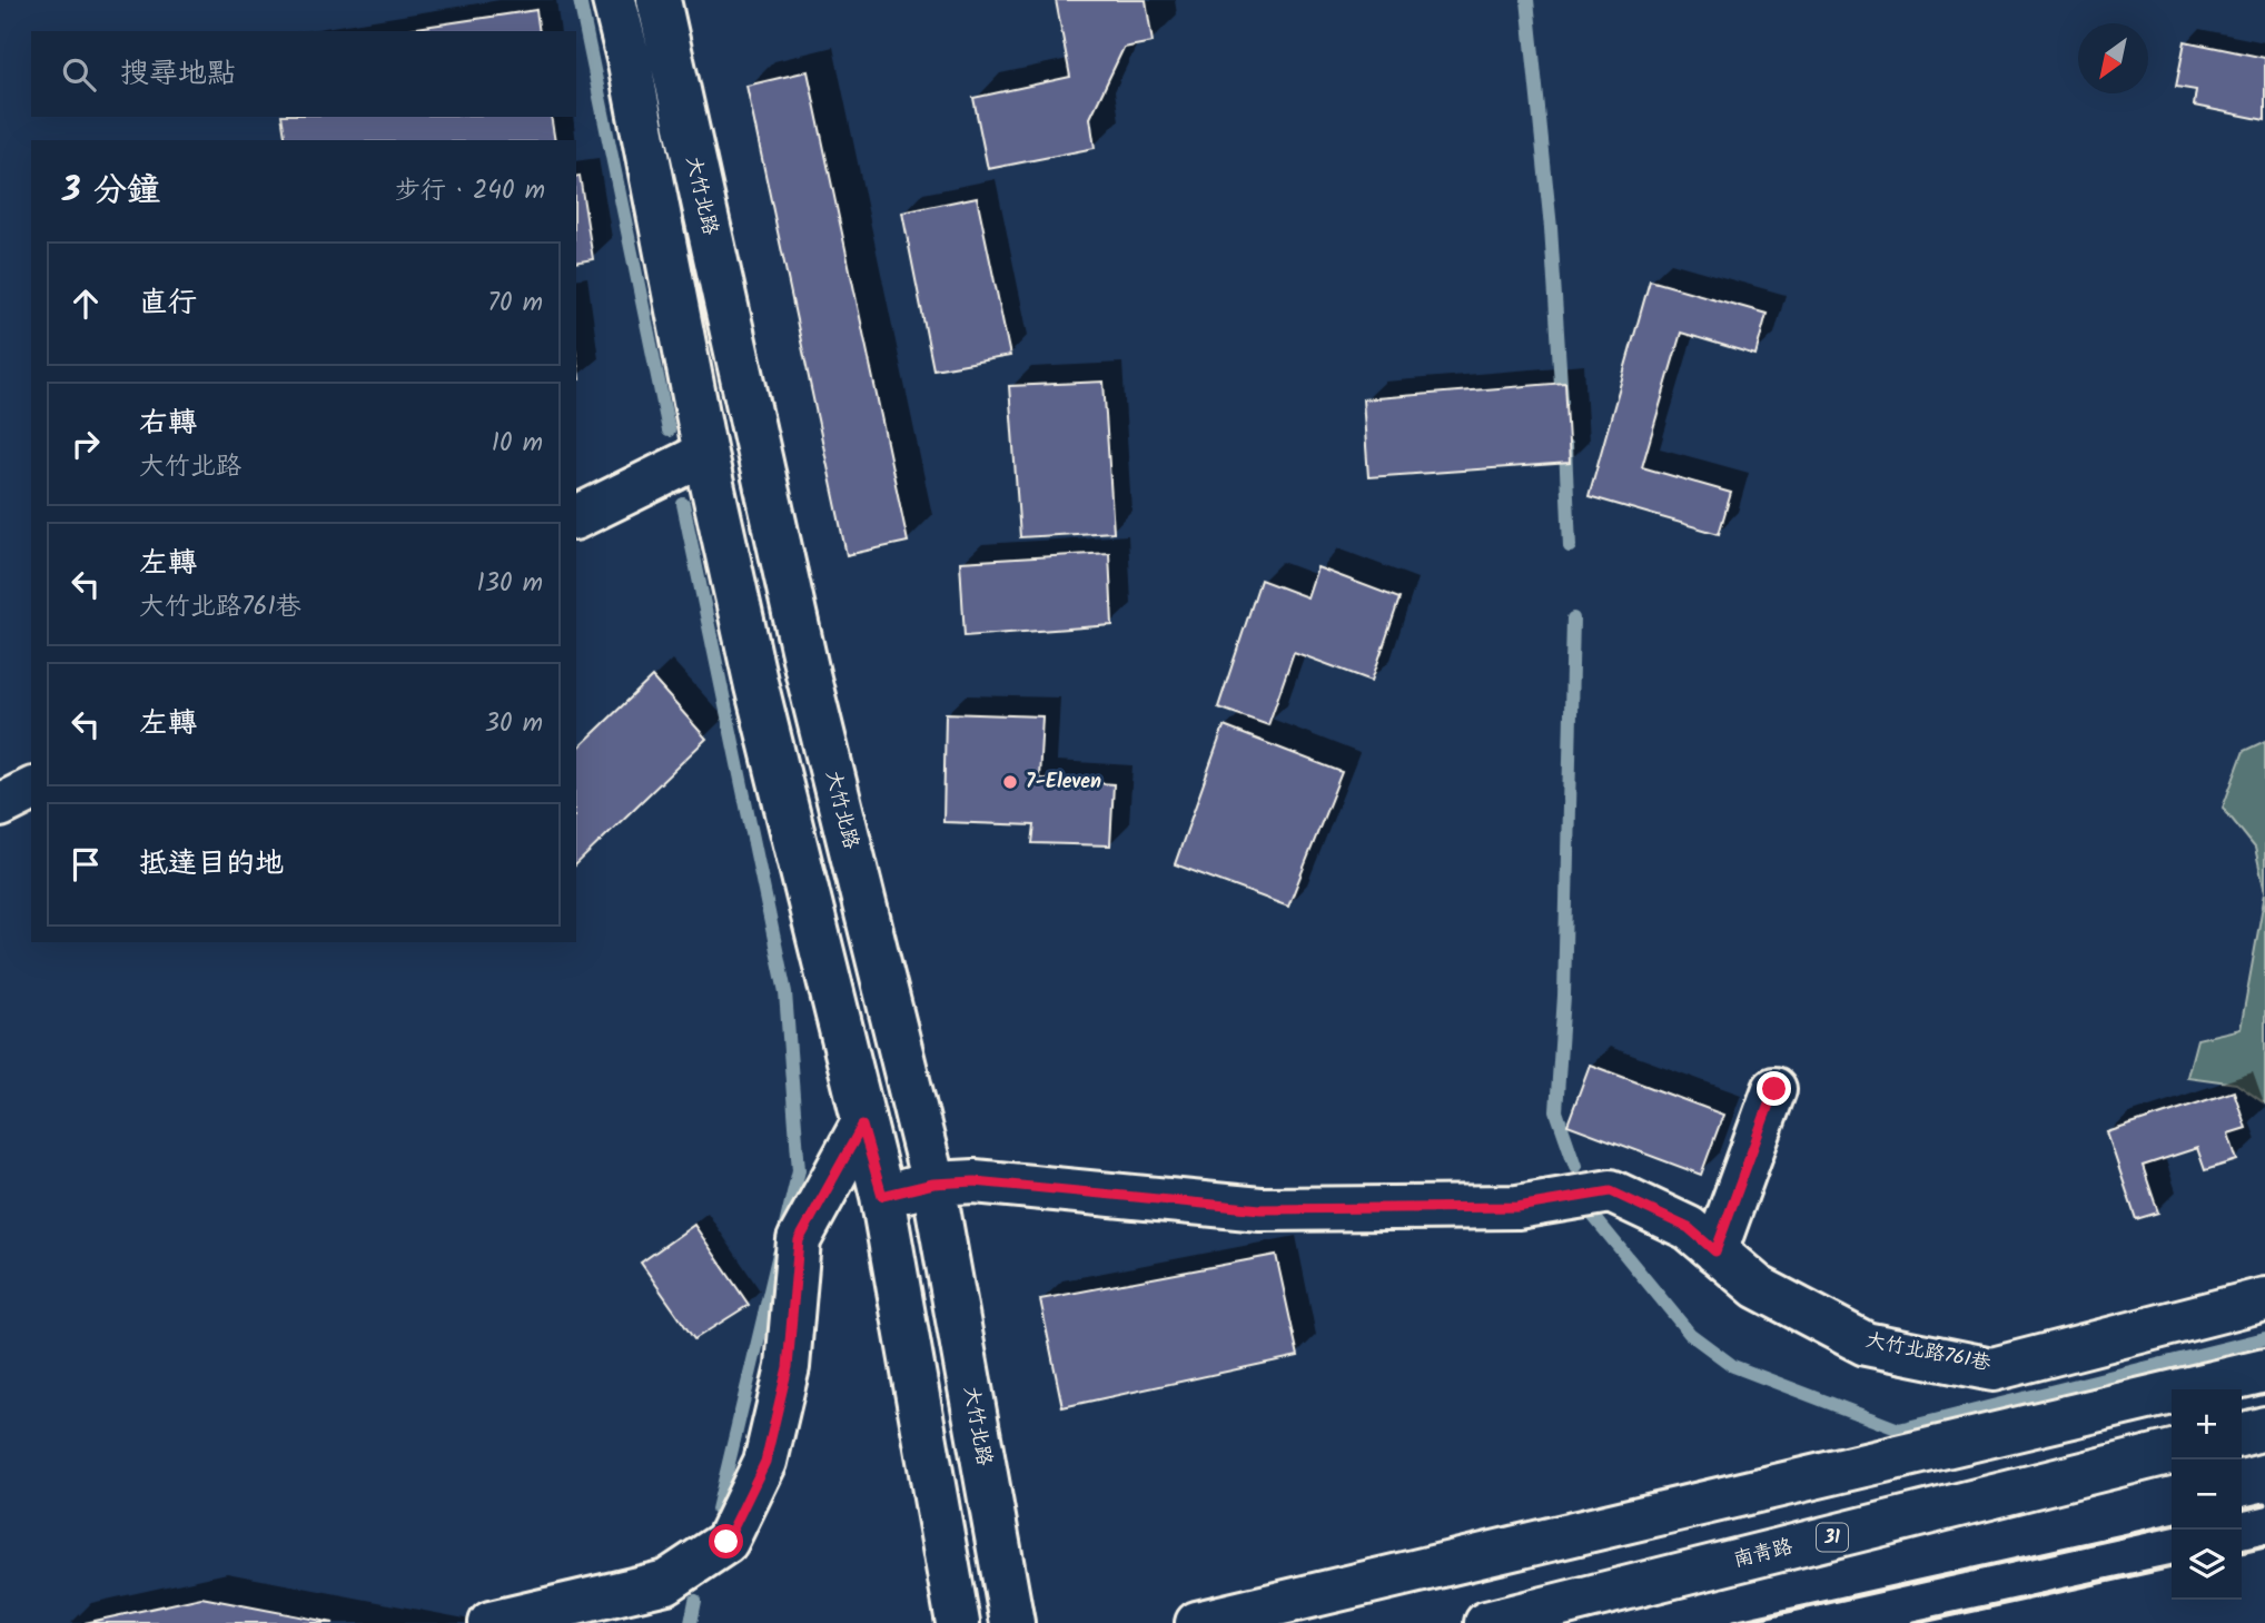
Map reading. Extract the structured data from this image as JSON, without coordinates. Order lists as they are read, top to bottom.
{
  "streets": {
    "street": [
      "大竹北路",
      "大竹北路761巷",
      "31",
      "南青路"
    ]
  },
  "crossings": [
    ["大竹北路", "大竹北路761巷"]
  ],
  "places": ["7-Eleven"],
  "north": "bottom left",
  "page": {
    "search": "搜尋地點",
    "heading": ["3 分鐘", "步行 · 240 m"],
    "list": [
      ["直行", "70 m"],
      ["右轉", "大竹北路", "10 m"],
      ["左轉", "大竹北路761巷", "130 m"],
      ["左轉", "30 m"],
      "抵達目的地"
    ],
    "map_buttons": ["+", "−"]
  }
}
